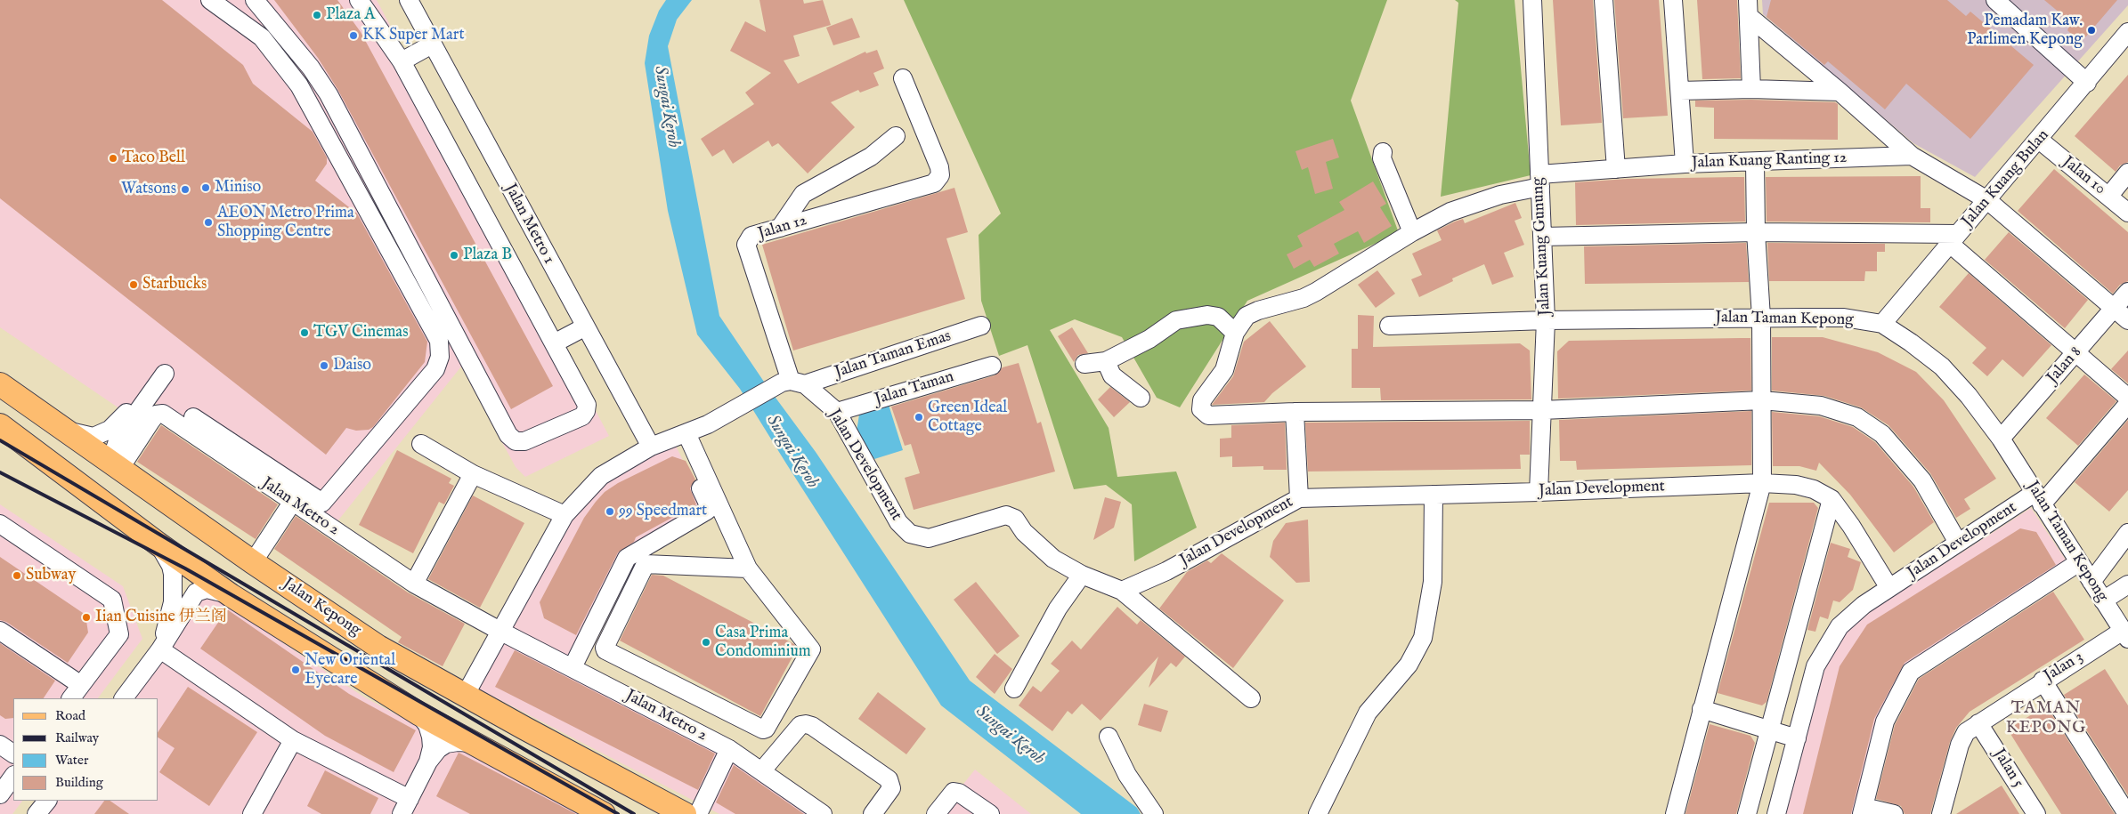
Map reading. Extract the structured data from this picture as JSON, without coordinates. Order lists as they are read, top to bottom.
{
  "streets": {
    "main road": ["Jalan Kepong"],
    "street": [
      "Jalan Kuang Ranting 12",
      "Jalan 10",
      "Jalan Kuang Bulan",
      "Jalan Metro 1",
      "Jalan 12",
      "Jalan Kuang Gunung",
      "Jalan Taman Kepong",
      "Jalan Taman Emas",
      "Jalan 8",
      "Jalan Taman",
      "Jalan Development",
      "Jalan Metro 2",
      "Jalan 3",
      "Jalan 5"
    ]
  },
  "crossings": [
    ["Jalan Kuang Ranting 12", "Jalan Kuang Gunung"],
    ["Jalan 10", "Jalan Kuang Bulan"],
    ["Jalan Kuang Bulan", "Jalan Taman Kepong"],
    ["Jalan 12", "Jalan Taman Emas"],
    ["Jalan 12", "Jalan Development"],
    ["Jalan Kuang Gunung", "Jalan Taman Kepong"],
    ["Jalan Kuang Gunung", "Jalan Development"],
    ["Jalan Taman Kepong", "Jalan 8"],
    ["Jalan Taman Kepong", "Jalan Development"],
    ["Jalan Taman Kepong", "Jalan 3"],
    ["Jalan Taman Emas", "Jalan Development"],
    ["Jalan Taman", "Jalan Development"],
    ["Jalan Metro 2", "Jalan Kepong"],
    ["Jalan 3", "Jalan 5"]
  ],
  "districts": ["TAMAN KEPONG"],
  "water": ["Sungai Keroh"],
  "places": [
    "Plaza A",
    "Pemadam Kaw. Parlimen Kepong",
    "KK Super Mart",
    "Taco Bell",
    "Miniso",
    "Watsons",
    "AEON Metro Prima Shopping Centre",
    "Plaza B",
    "Starbucks",
    "TGV Cinemas",
    "Daiso",
    "Green Ideal Cottage",
    "99 Speedmart",
    "Subway",
    "Iian Cuisine 伊兰阁",
    "Casa Prima Condominium",
    "New Oriental Eyecare"
  ],
  "legend": [
    "Road",
    "Railway",
    "Water",
    "Building"
  ]
}
